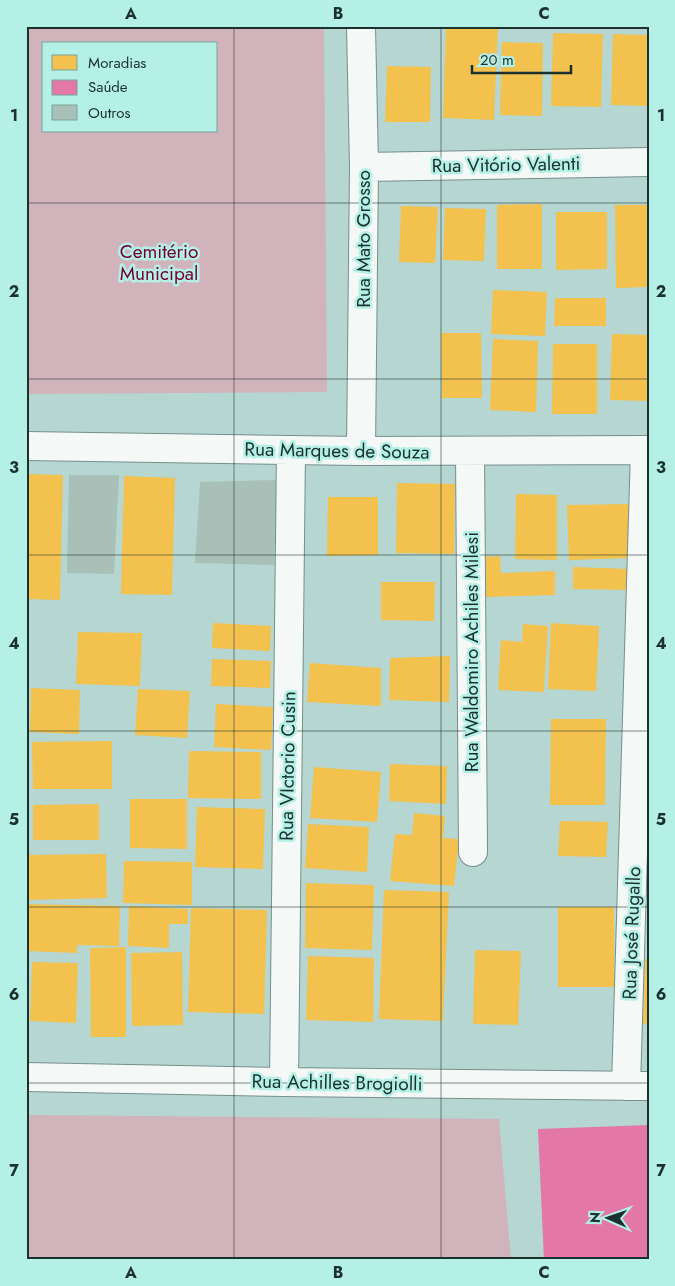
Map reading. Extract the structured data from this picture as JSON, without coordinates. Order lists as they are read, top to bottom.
{
  "streets": {
    "street": [
      "Rua Vitório Valenti",
      "Rua Mato Grosso",
      "Rua Marques de Souza",
      "Rua Waldomiro Achiles Milesi",
      "Rua VIctorio Cusin",
      "Rua José Rugallo",
      "Rua Achilles Brogiolli"
    ]
  },
  "crossings": [
    ["Rua Vitório Valenti", "Rua Mato Grosso"],
    ["Rua Mato Grosso", "Rua Marques de Souza"],
    ["Rua Marques de Souza", "Rua Waldomiro Achiles Milesi"],
    ["Rua Marques de Souza", "Rua VIctorio Cusin"],
    ["Rua Marques de Souza", "Rua José Rugallo"],
    ["Rua VIctorio Cusin", "Rua Achilles Brogiolli"],
    ["Rua José Rugallo", "Rua Achilles Brogiolli"]
  ],
  "parks": ["Cemitério Municipal"],
  "legend": ["Moradias", "Saúde", "Outros"],
  "scale_bar": "20 m",
  "north": "left",
  "grid": {
    "columns": ["A", "B", "C"],
    "rows": [
      "1",
      "2",
      "3",
      "4",
      "5",
      "6",
      "7"
    ]
  }
}
